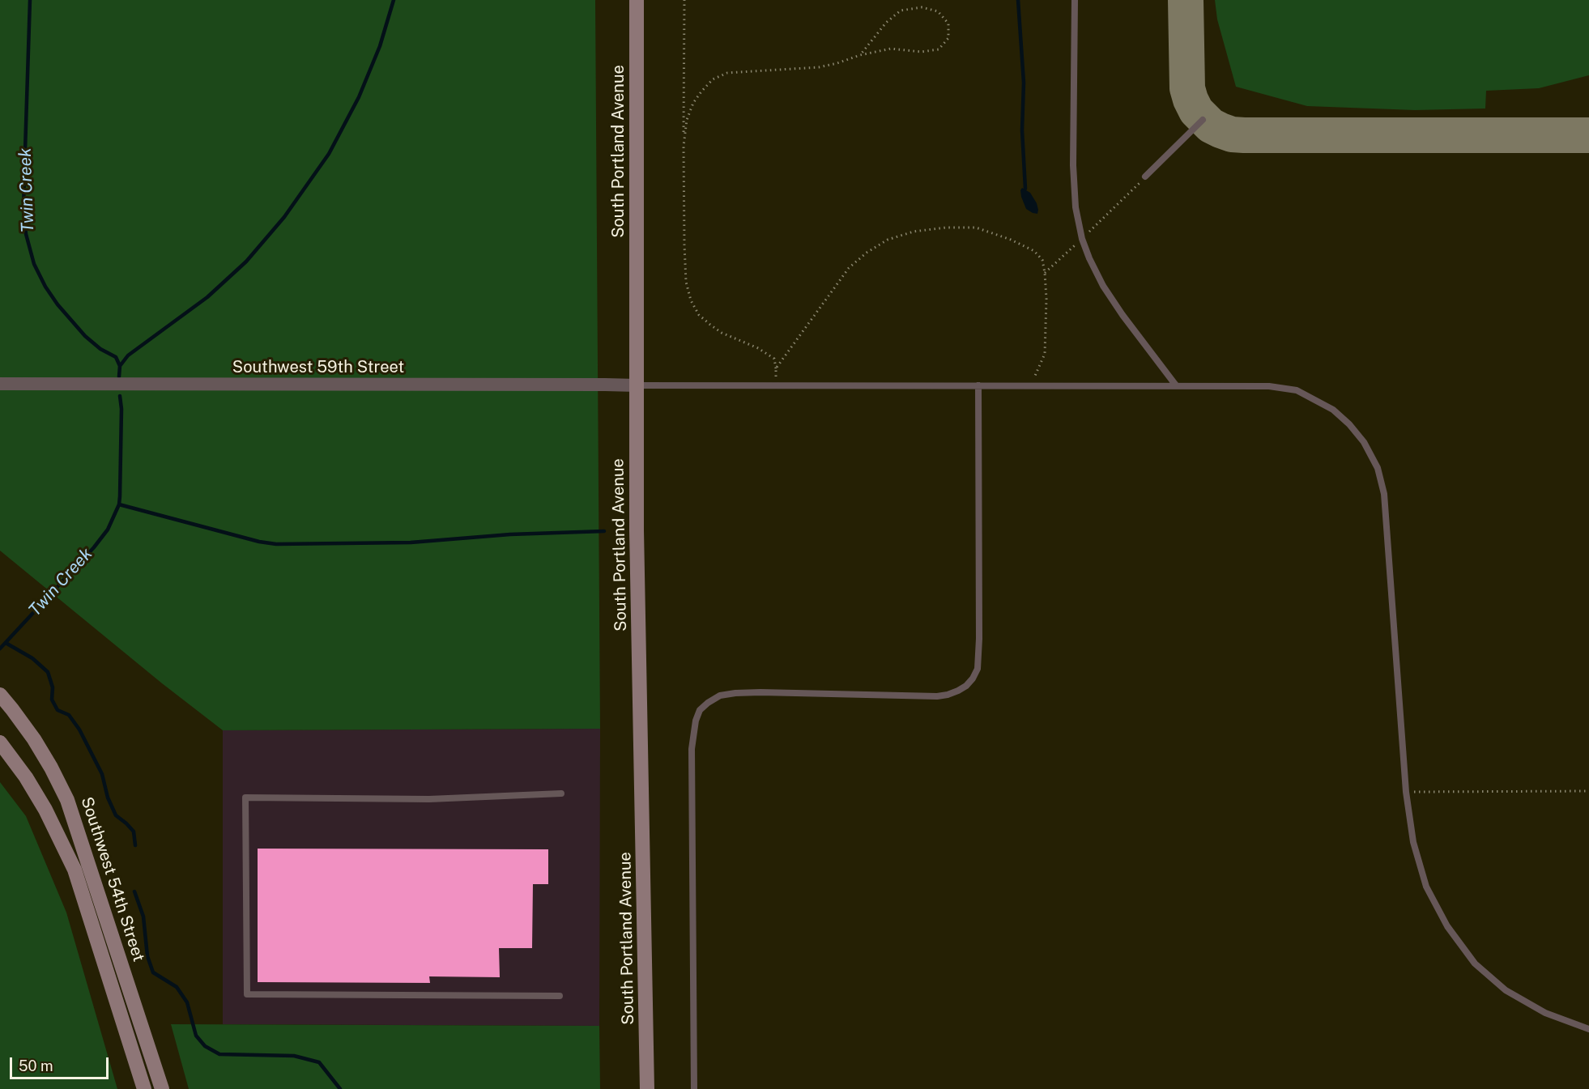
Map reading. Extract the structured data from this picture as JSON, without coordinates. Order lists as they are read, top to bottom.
{
  "streets": {
    "main road": ["South Portland Avenue", "Southwest 54th Street"],
    "street": ["Southwest 59th Street"]
  },
  "crossings": [
    ["South Portland Avenue", "Southwest 59th Street"]
  ],
  "water": ["Twin Creek"],
  "scale_bar": "50 m"
}
